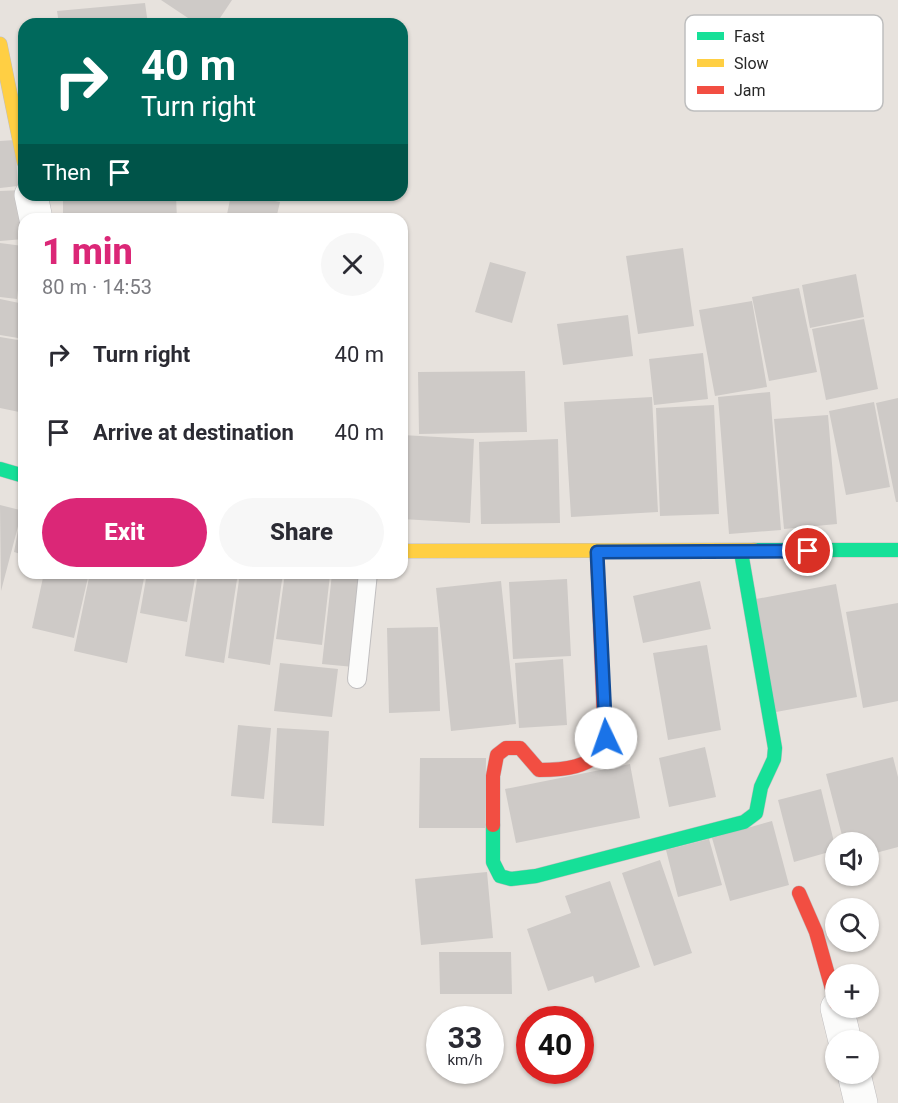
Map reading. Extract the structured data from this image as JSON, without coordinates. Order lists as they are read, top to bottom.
{
  "legend": ["Fast", "Slow", "Jam"],
  "page": {
    "turn": ["40 m", "Turn right"],
    "then": "Then",
    "heading": ["1 min", "80 m · 14:53"],
    "list": [
      {
        "name": "Turn right",
        "value": "40 m"
      },
      {
        "name": "Arrive at destination",
        "value": "40 m"
      }
    ],
    "buttons": ["Exit", "Share"],
    "map_buttons": ["+", "−"],
    "speed": "33 km/h",
    "limit": "40"
  }
}
